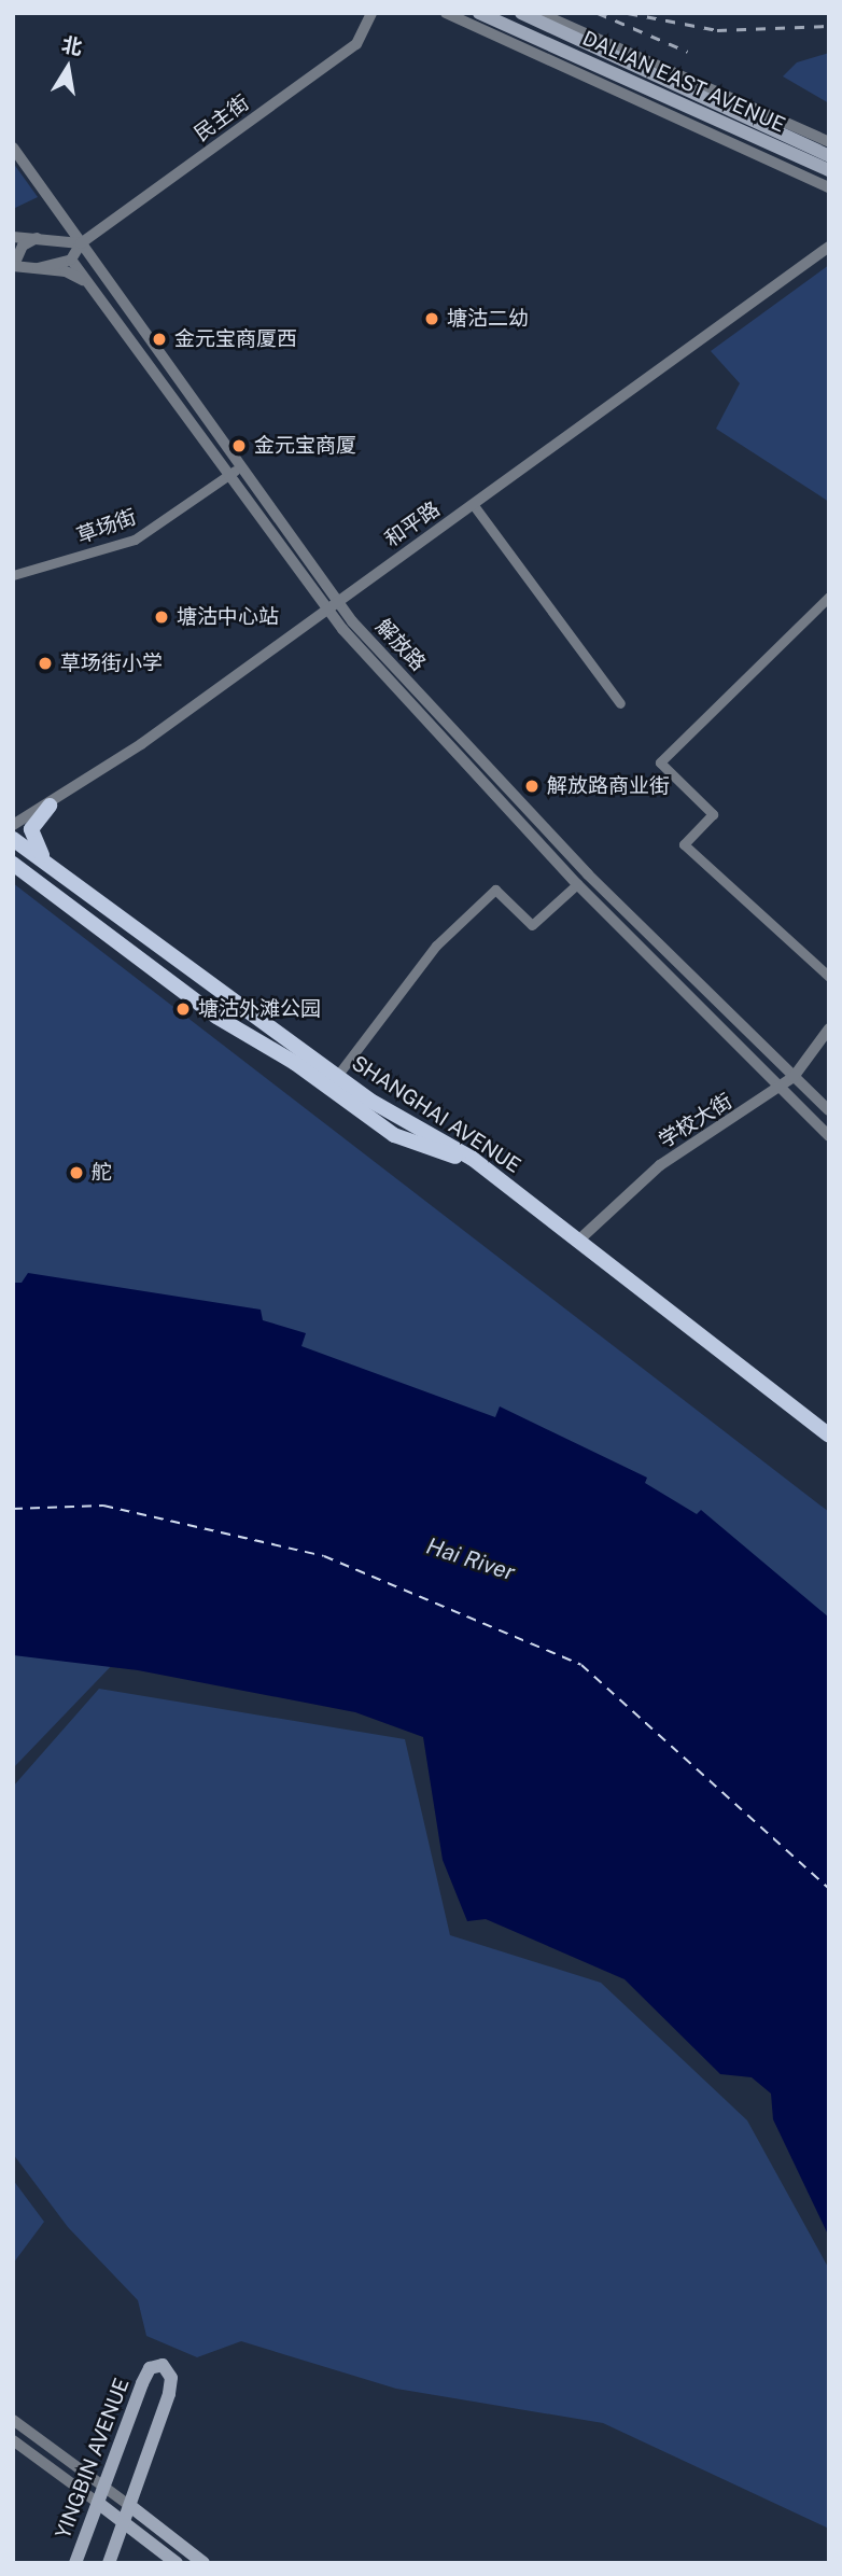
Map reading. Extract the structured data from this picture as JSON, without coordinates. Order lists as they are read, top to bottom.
{
  "streets": {
    "main road": ["DALIAN EAST AVENUE", "SHANGHAI AVENUE", "YINGBIN AVENUE"],
    "street": [
      "民主街",
      "和平路",
      "草场街",
      "解放路",
      "学校大街"
    ]
  },
  "crossings": [
    ["民主街", "解放路"],
    ["和平路", "解放路"],
    ["草场街", "解放路"],
    ["解放路", "学校大街"],
    ["SHANGHAI AVENUE", "学校大街"]
  ],
  "water": ["Hai River"],
  "places": [
    "塘沽二幼",
    "金元宝商厦西",
    "金元宝商厦",
    "塘沽中心站",
    "草场街小学",
    "解放路商业街",
    "塘沽外滩公园",
    "舵"
  ],
  "north": "top"
}
